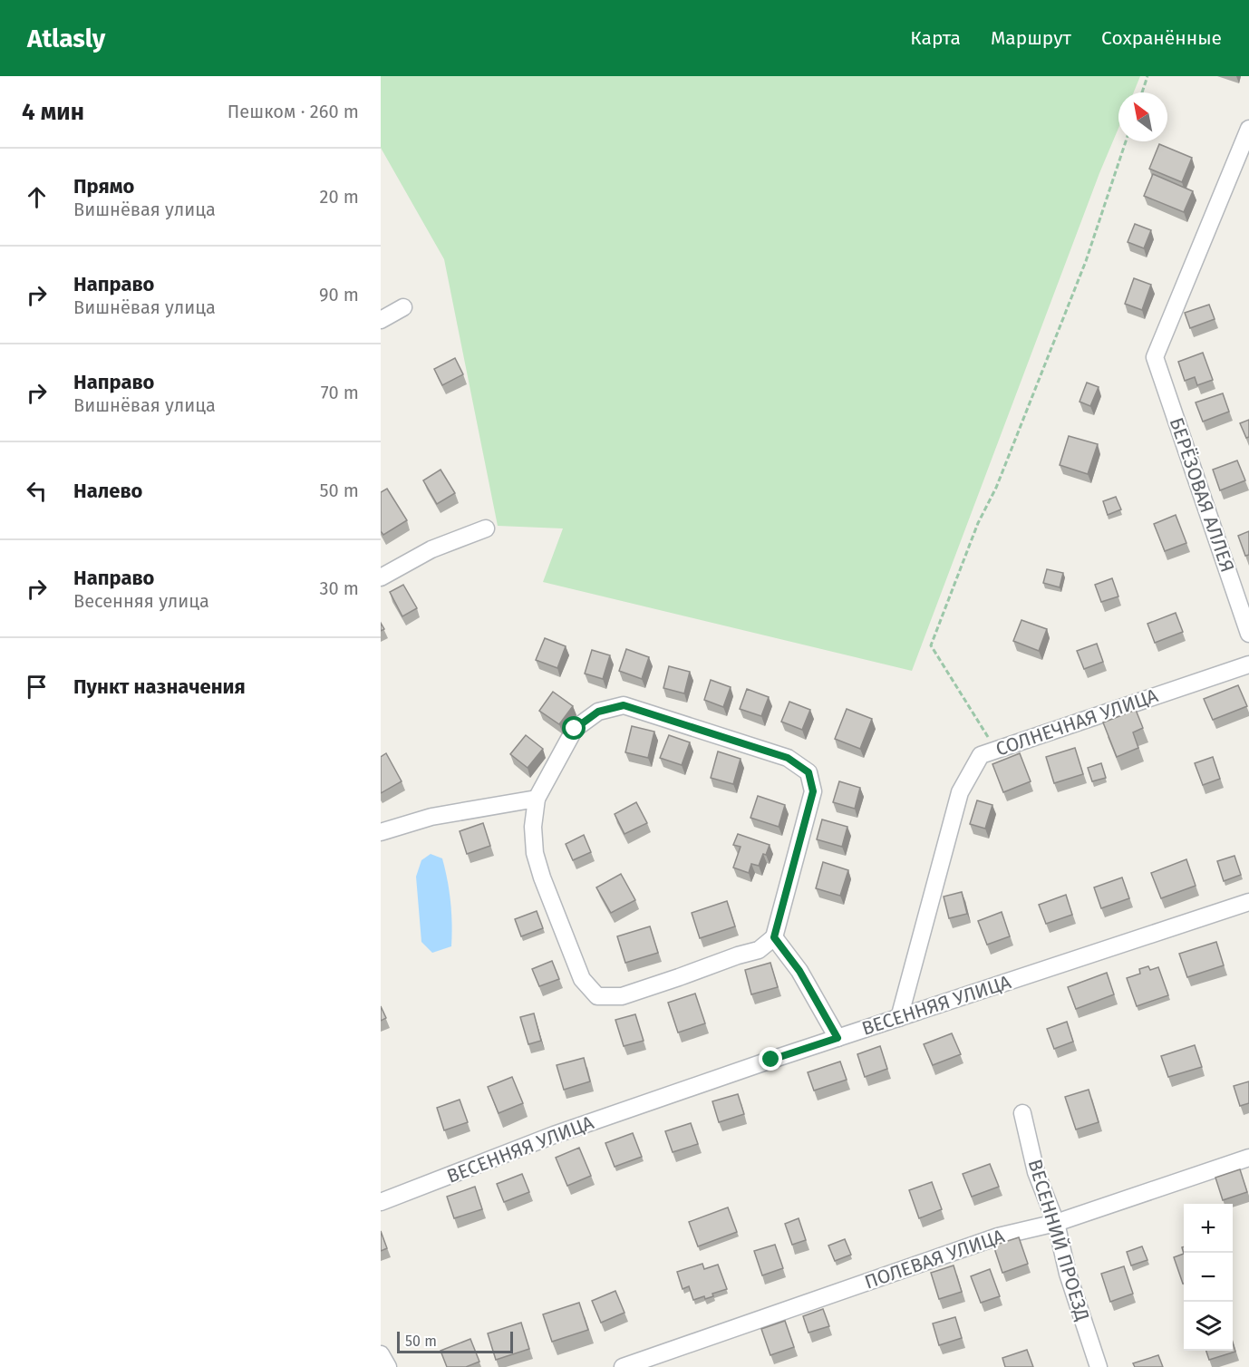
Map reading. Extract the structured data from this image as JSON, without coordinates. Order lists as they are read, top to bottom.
{
  "streets": {
    "street": [
      "БЕРЁЗОВАЯ АЛЛЕЯ",
      "СОЛНЕЧНАЯ УЛИЦА",
      "ВЕСЕННЯЯ УЛИЦА",
      "ВЕСЕННИЙ ПРОЕЗД",
      "ПОЛЕВАЯ УЛИЦА"
    ]
  },
  "crossings": [
    ["СОЛНЕЧНАЯ УЛИЦА", "ВЕСЕННЯЯ УЛИЦА"],
    ["ВЕСЕННИЙ ПРОЕЗД", "ПОЛЕВАЯ УЛИЦА"]
  ],
  "scale_bar": "50 m",
  "north": "top left",
  "page": {
    "header": "Atlasly",
    "nav": ["Карта", "Маршрут", "Сохранённые"],
    "heading": ["4 мин", "Пешком · 260 m"],
    "list": [
      ["Прямо", "Вишнёвая улица", "20 m"],
      ["Направо", "Вишнёвая улица", "90 m"],
      ["Направо", "Вишнёвая улица", "70 m"],
      ["Налево", "50 m"],
      ["Направо", "Весенняя улица", "30 m"],
      "Пункт назначения"
    ],
    "map_buttons": ["+", "−"],
    "scale": "50 m"
  }
}
